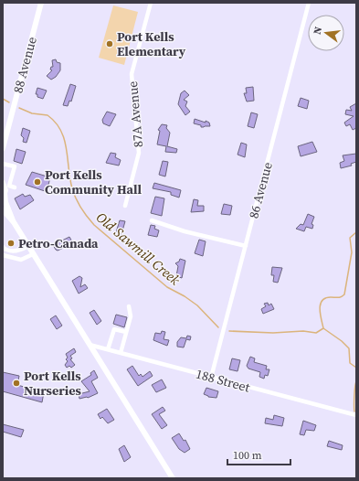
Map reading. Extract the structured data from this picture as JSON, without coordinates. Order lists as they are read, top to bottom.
{
  "streets": {
    "main road": ["88 Avenue"],
    "street": ["87A Avenue", "86 Avenue", "188 Street"]
  },
  "crossings": [
    ["86 Avenue", "188 Street"]
  ],
  "water": ["Old Sawmill Creek"],
  "places": [
    "Port Kells Elementary",
    "Port Kells Community Hall",
    "Petro-Canada",
    "Port Kells Nurseries"
  ],
  "scale_bar": "100 m",
  "north": "left"
}
